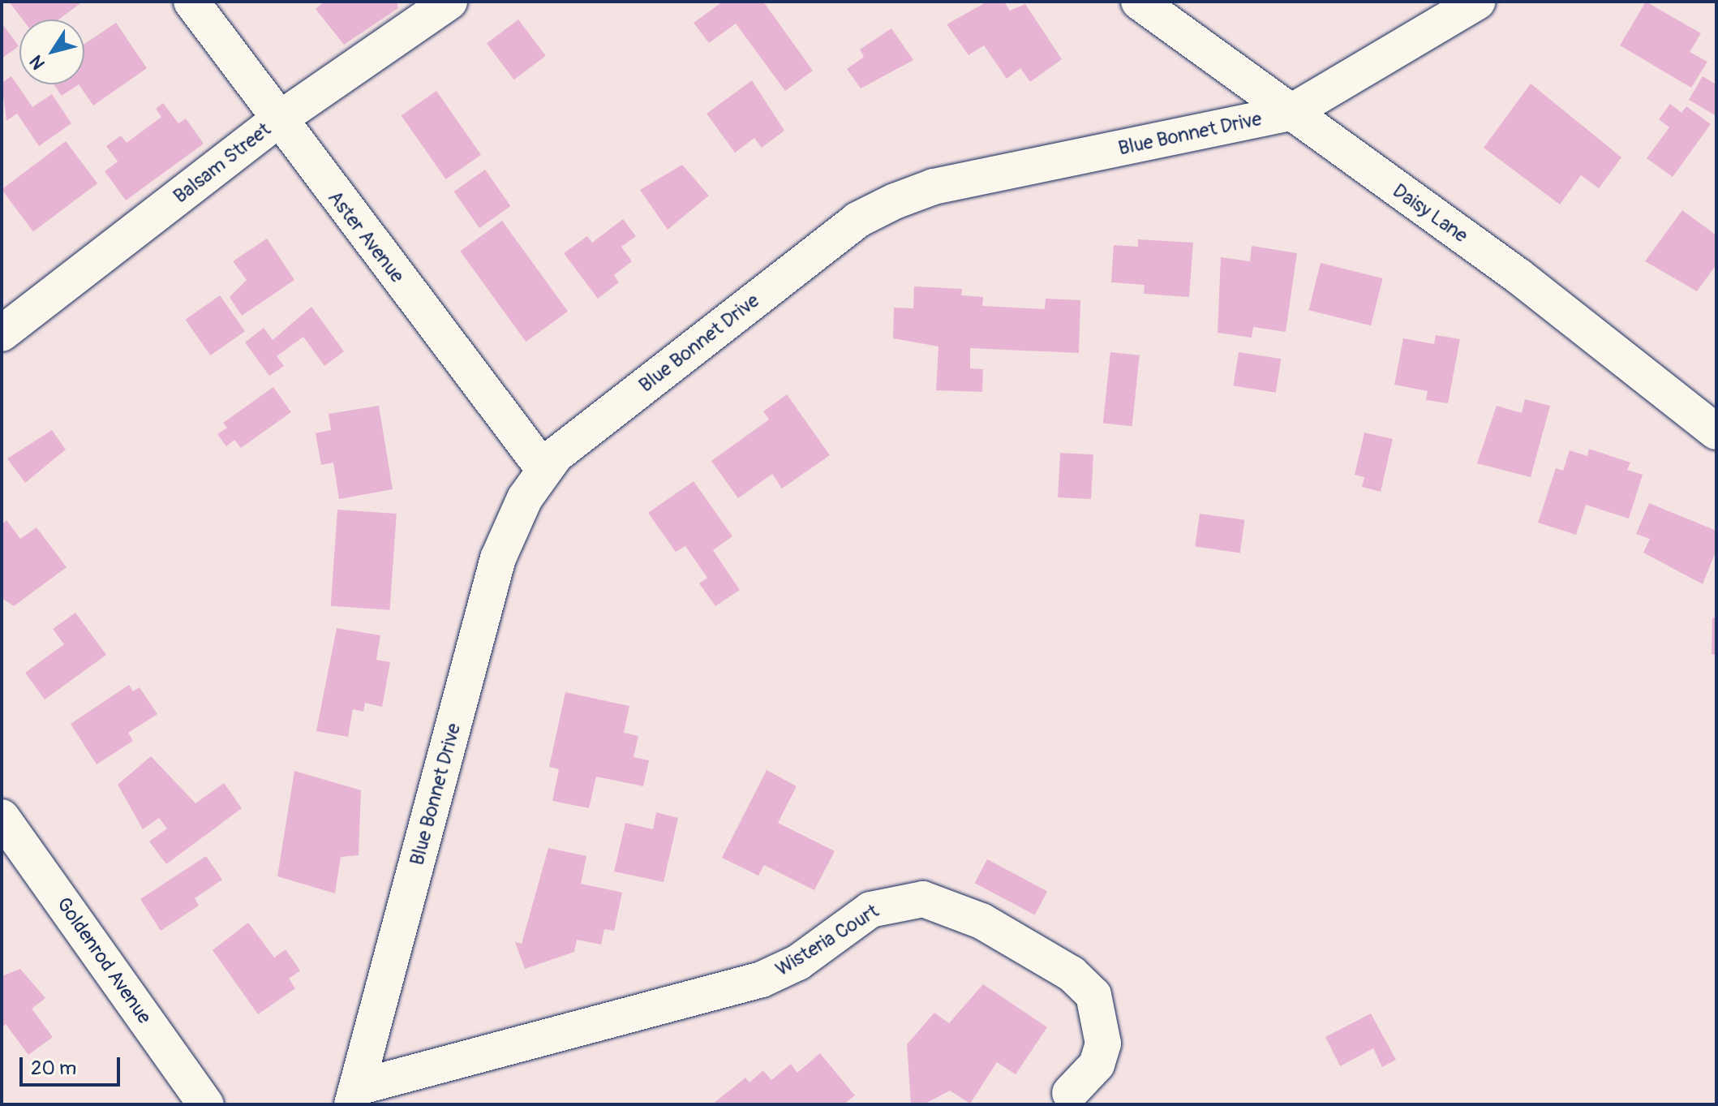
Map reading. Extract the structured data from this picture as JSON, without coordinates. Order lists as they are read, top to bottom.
{
  "streets": {
    "street": [
      "Blue Bonnet Drive",
      "Balsam Street",
      "Daisy Lane",
      "Aster Avenue",
      "Wisteria Court",
      "Goldenrod Avenue"
    ]
  },
  "crossings": [
    ["Blue Bonnet Drive", "Daisy Lane"],
    ["Blue Bonnet Drive", "Aster Avenue"],
    ["Blue Bonnet Drive", "Wisteria Court"],
    ["Balsam Street", "Aster Avenue"]
  ],
  "scale_bar": "20 m",
  "north": "bottom left"
}
